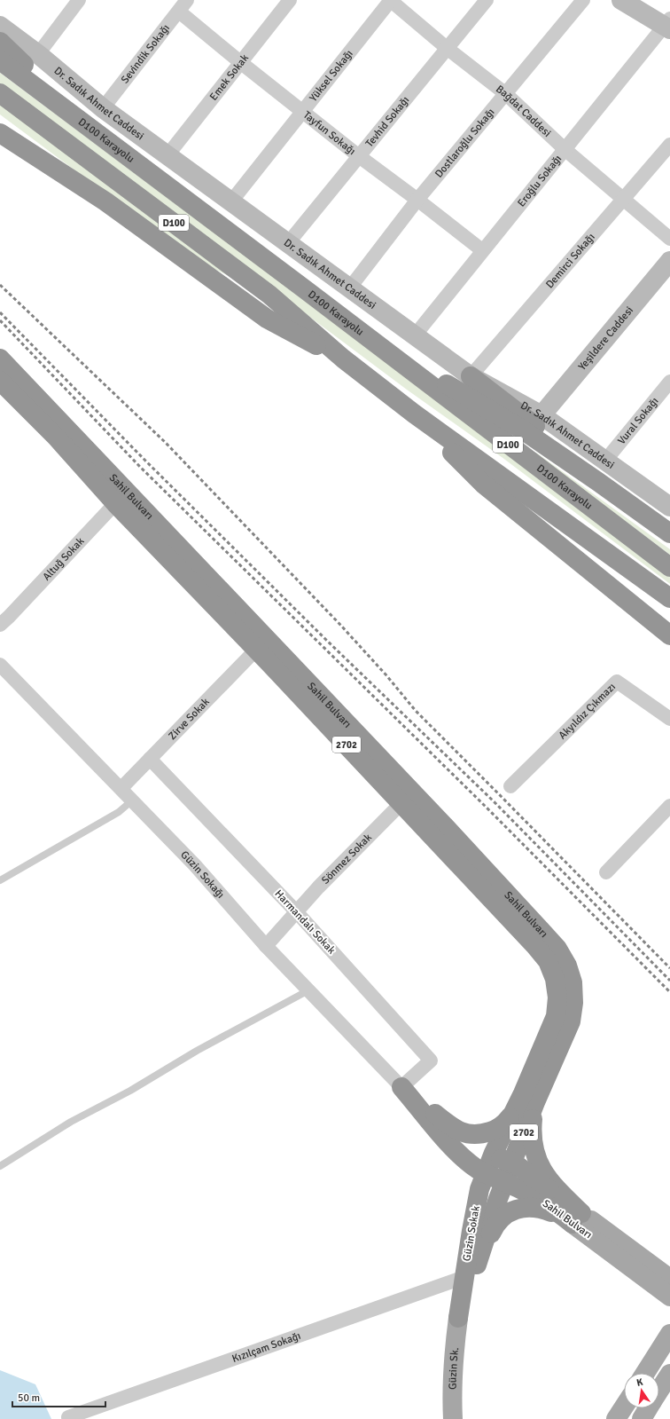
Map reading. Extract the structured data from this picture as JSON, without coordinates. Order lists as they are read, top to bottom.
{
  "streets": {
    "highway": [
      "D100 Karayolu",
      "D100",
      "Sahil Bulvarı",
      "2702",
      "Güzin Sokak"
    ],
    "main road": ["Dr. Sadık Ahmet Caddesi", "Yeşildere Caddesi", "Güzin Sk."],
    "street": [
      "Sevindik Sokağı",
      "Yüksel Sokağı",
      "Emek Sokak",
      "Bağdat Caddesi",
      "Tevhid Sokağı",
      "Tayfun Sokağı",
      "Dostlaroğlu Sokağı",
      "Eroğlu Sokağı",
      "Demirci Sokağı",
      "Vural Sokağı",
      "Altuğ Sokak",
      "Akyıldız Çıkmazı",
      "Zirve Sokak",
      "Sönmez Sokak",
      "Güzin Sokağı",
      "Harmandalı Sokak",
      "Kızılçam Sokağı"
    ]
  },
  "crossings": [
    ["Sevindik Sokağı", "Dr. Sadık Ahmet Caddesi"],
    ["Sevindik Sokağı", "Tayfun Sokağı"],
    ["Yüksel Sokağı", "Dr. Sadık Ahmet Caddesi"],
    ["Yüksel Sokağı", "Bağdat Caddesi"],
    ["Yüksel Sokağı", "Tayfun Sokağı"],
    ["Emek Sokak", "Dr. Sadık Ahmet Caddesi"],
    ["Emek Sokak", "Tayfun Sokağı"],
    ["Dr. Sadık Ahmet Caddesi", "Tevhid Sokağı"],
    ["Dr. Sadık Ahmet Caddesi", "Dostlaroğlu Sokağı"],
    ["Dr. Sadık Ahmet Caddesi", "Eroğlu Sokağı"],
    ["Dr. Sadık Ahmet Caddesi", "Demirci Sokağı"],
    ["Dr. Sadık Ahmet Caddesi", "Yeşildere Caddesi"],
    ["Dr. Sadık Ahmet Caddesi", "Vural Sokağı"],
    ["Bağdat Caddesi", "Tevhid Sokağı"],
    ["Bağdat Caddesi", "Dostlaroğlu Sokağı"],
    ["Bağdat Caddesi", "Eroğlu Sokağı"],
    ["Bağdat Caddesi", "Demirci Sokağı"],
    ["Tevhid Sokağı", "Tayfun Sokağı"],
    ["Tayfun Sokağı", "Dostlaroğlu Sokağı"],
    ["Tayfun Sokağı", "Eroğlu Sokağı"],
    ["Sahil Bulvarı", "Altuğ Sokak"],
    ["Sahil Bulvarı", "Zirve Sokak"],
    ["Sahil Bulvarı", "Sönmez Sokak"],
    ["Sahil Bulvarı", "Güzin Sokağı"],
    ["Sahil Bulvarı", "Harmandalı Sokak"],
    ["Sahil Bulvarı", "Güzin Sokak"],
    ["Zirve Sokak", "Güzin Sokağı"],
    ["Zirve Sokak", "Harmandalı Sokak"],
    ["Sönmez Sokak", "Güzin Sokağı"],
    ["Sönmez Sokak", "Harmandalı Sokak"],
    ["Güzin Sokağı", "Harmandalı Sokak"],
    ["Güzin Sokak", "Kızılçam Sokağı"],
    ["Güzin Sokak", "Güzin Sk."]
  ],
  "scale_bar": "50 m",
  "north": "top"
}
